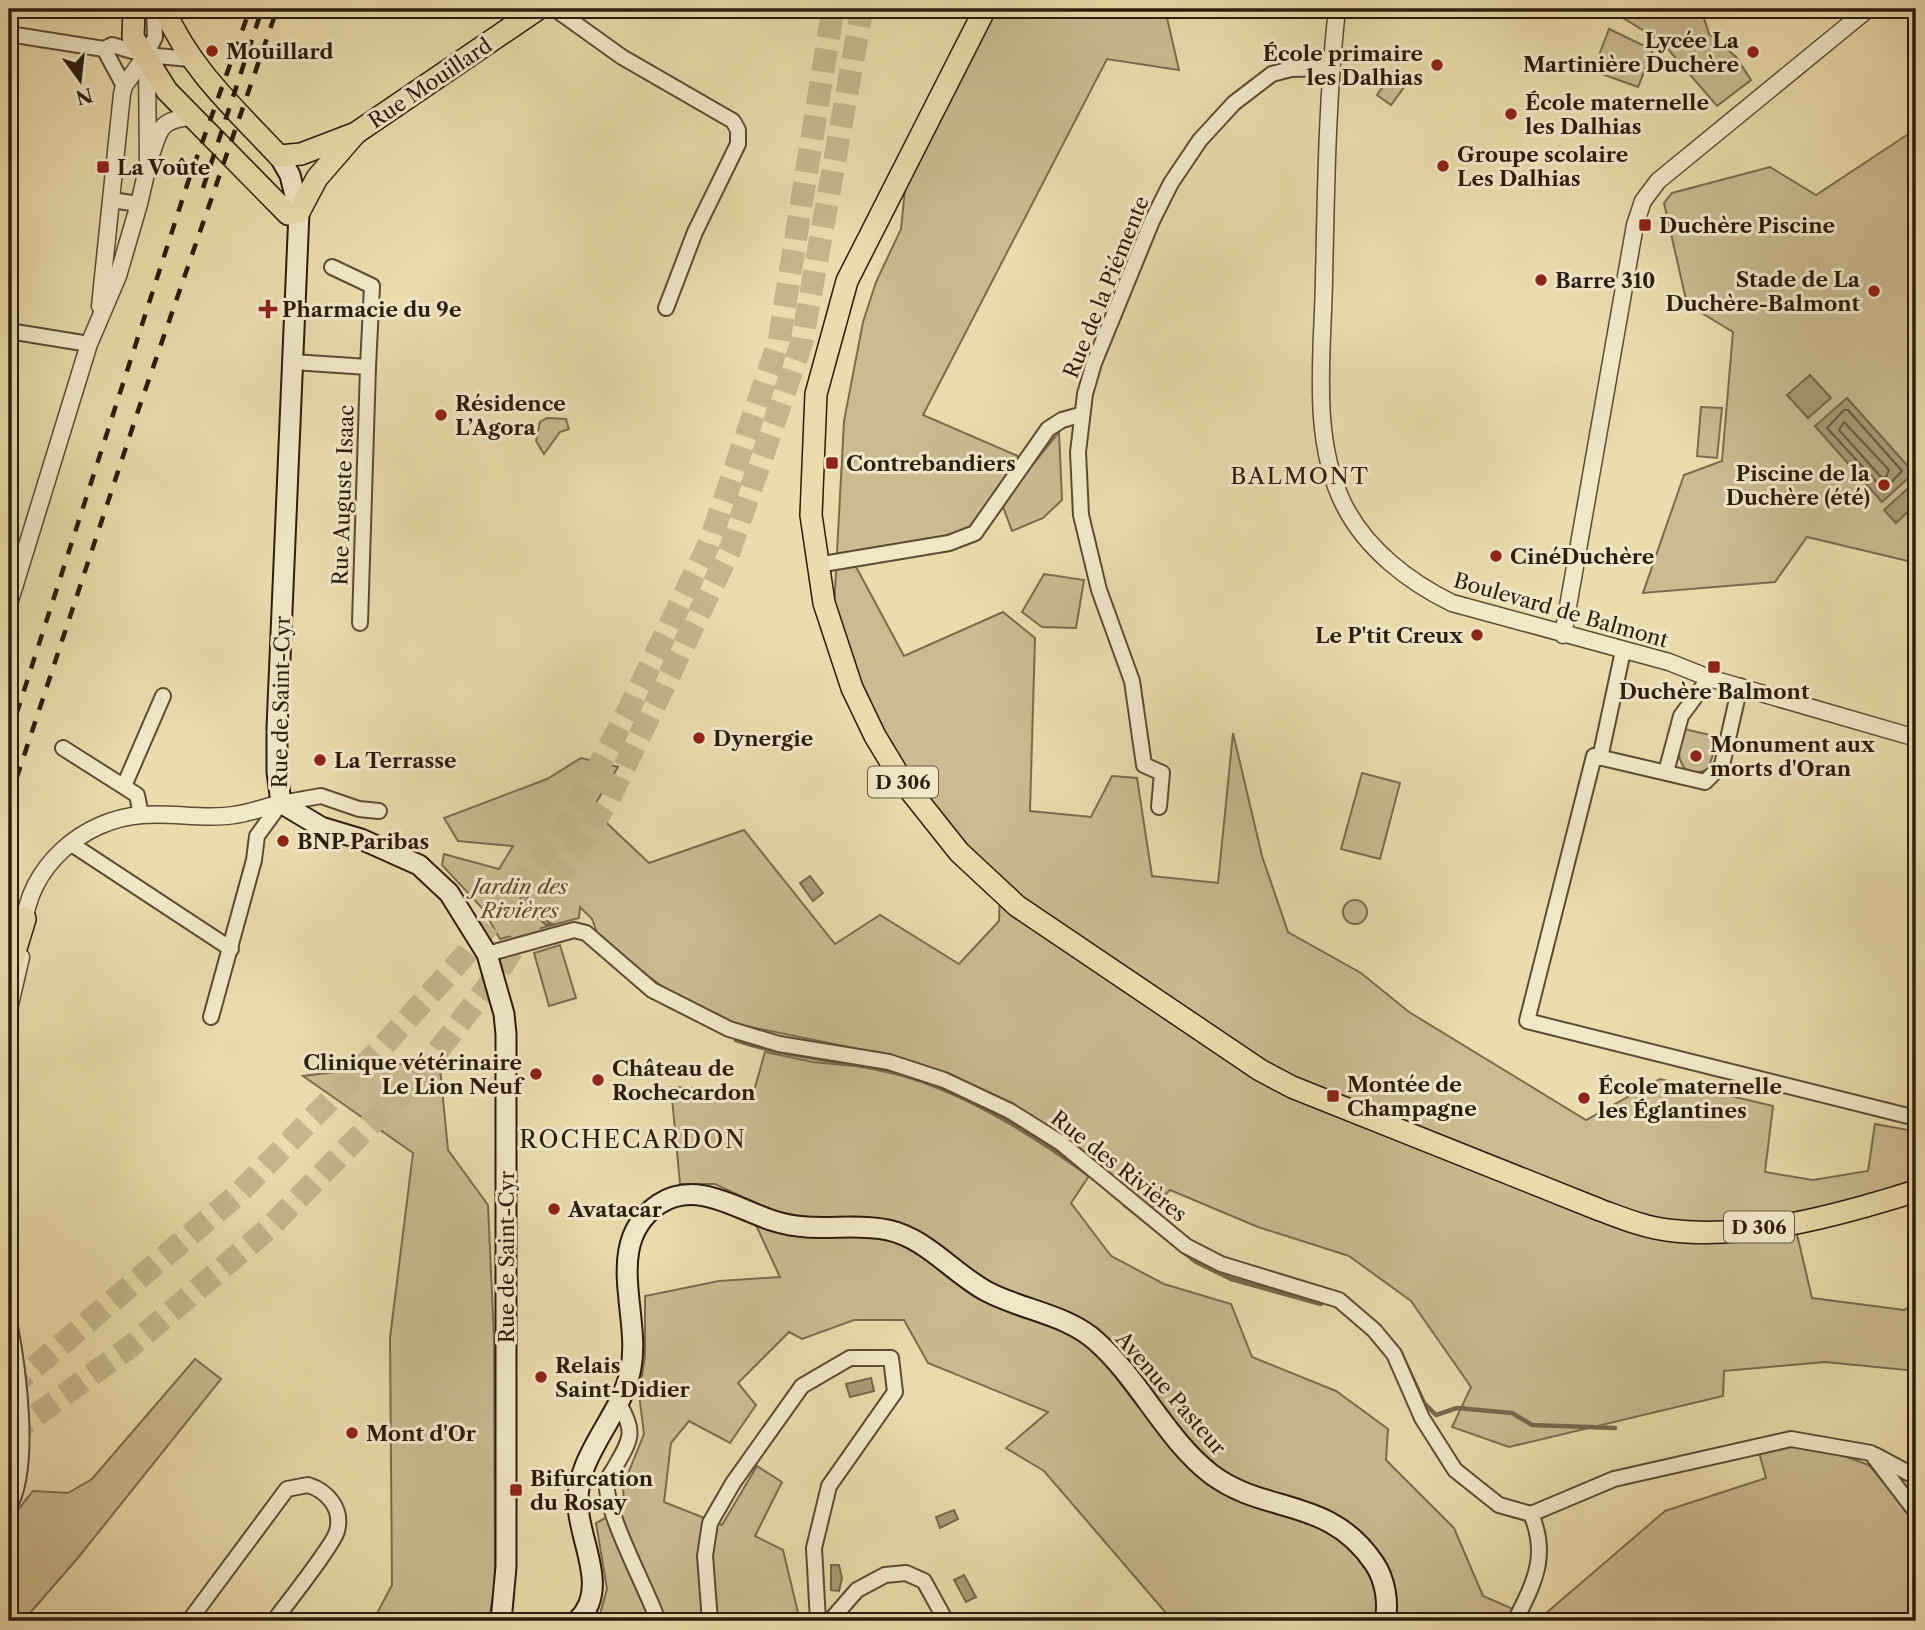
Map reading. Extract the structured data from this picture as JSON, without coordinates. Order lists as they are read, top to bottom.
{
  "streets": {
    "main road": [
      "Rue Mouillard",
      "Rue de Saint-Cyr",
      "D 306",
      "Avenue Pasteur"
    ],
    "street": [
      "Rue de la Piémente",
      "Rue Auguste Isaac",
      "Boulevard de Balmont",
      "Rue des Rivières"
    ]
  },
  "crossings": [
    ["Rue Mouillard", "Rue de Saint-Cyr"],
    ["Rue de la Piémente", "Boulevard de Balmont"],
    ["Rue de Saint-Cyr", "Rue des Rivières"]
  ],
  "districts": ["BALMONT", "ROCHECARDON"],
  "parks": ["Jardin des Rivières"],
  "places": {
    "other": [
      "Mouillard",
      "Lycée La Martinière Duchère",
      "École primaire les Dalhias",
      "École maternelle les Dalhias",
      "Groupe scolaire Les Dalhias",
      "Barre 310",
      "Stade de La Duchère-Balmont",
      "Résidence L’Agora",
      "Piscine de la Duchère (été)",
      "CinéDuchère",
      "Le P'tit Creux",
      "Dynergie",
      "Monument aux morts d'Oran",
      "La Terrasse",
      "BNP Paribas",
      "Clinique vétérinaire Le Lion Neuf",
      "Château de Rochecardon",
      "École maternelle les Églantines",
      "Avatacar",
      "Relais Saint-Didier",
      "Mont d'Or"
    ],
    "transit": [
      "La Voûte",
      "Duchère Piscine",
      "Contrebandiers",
      "Duchère Balmont",
      "Montée de Champagne",
      "Bifurcation du Rosay"
    ],
    "health": ["Pharmacie du 9e"]
  },
  "north": "bottom"
}
